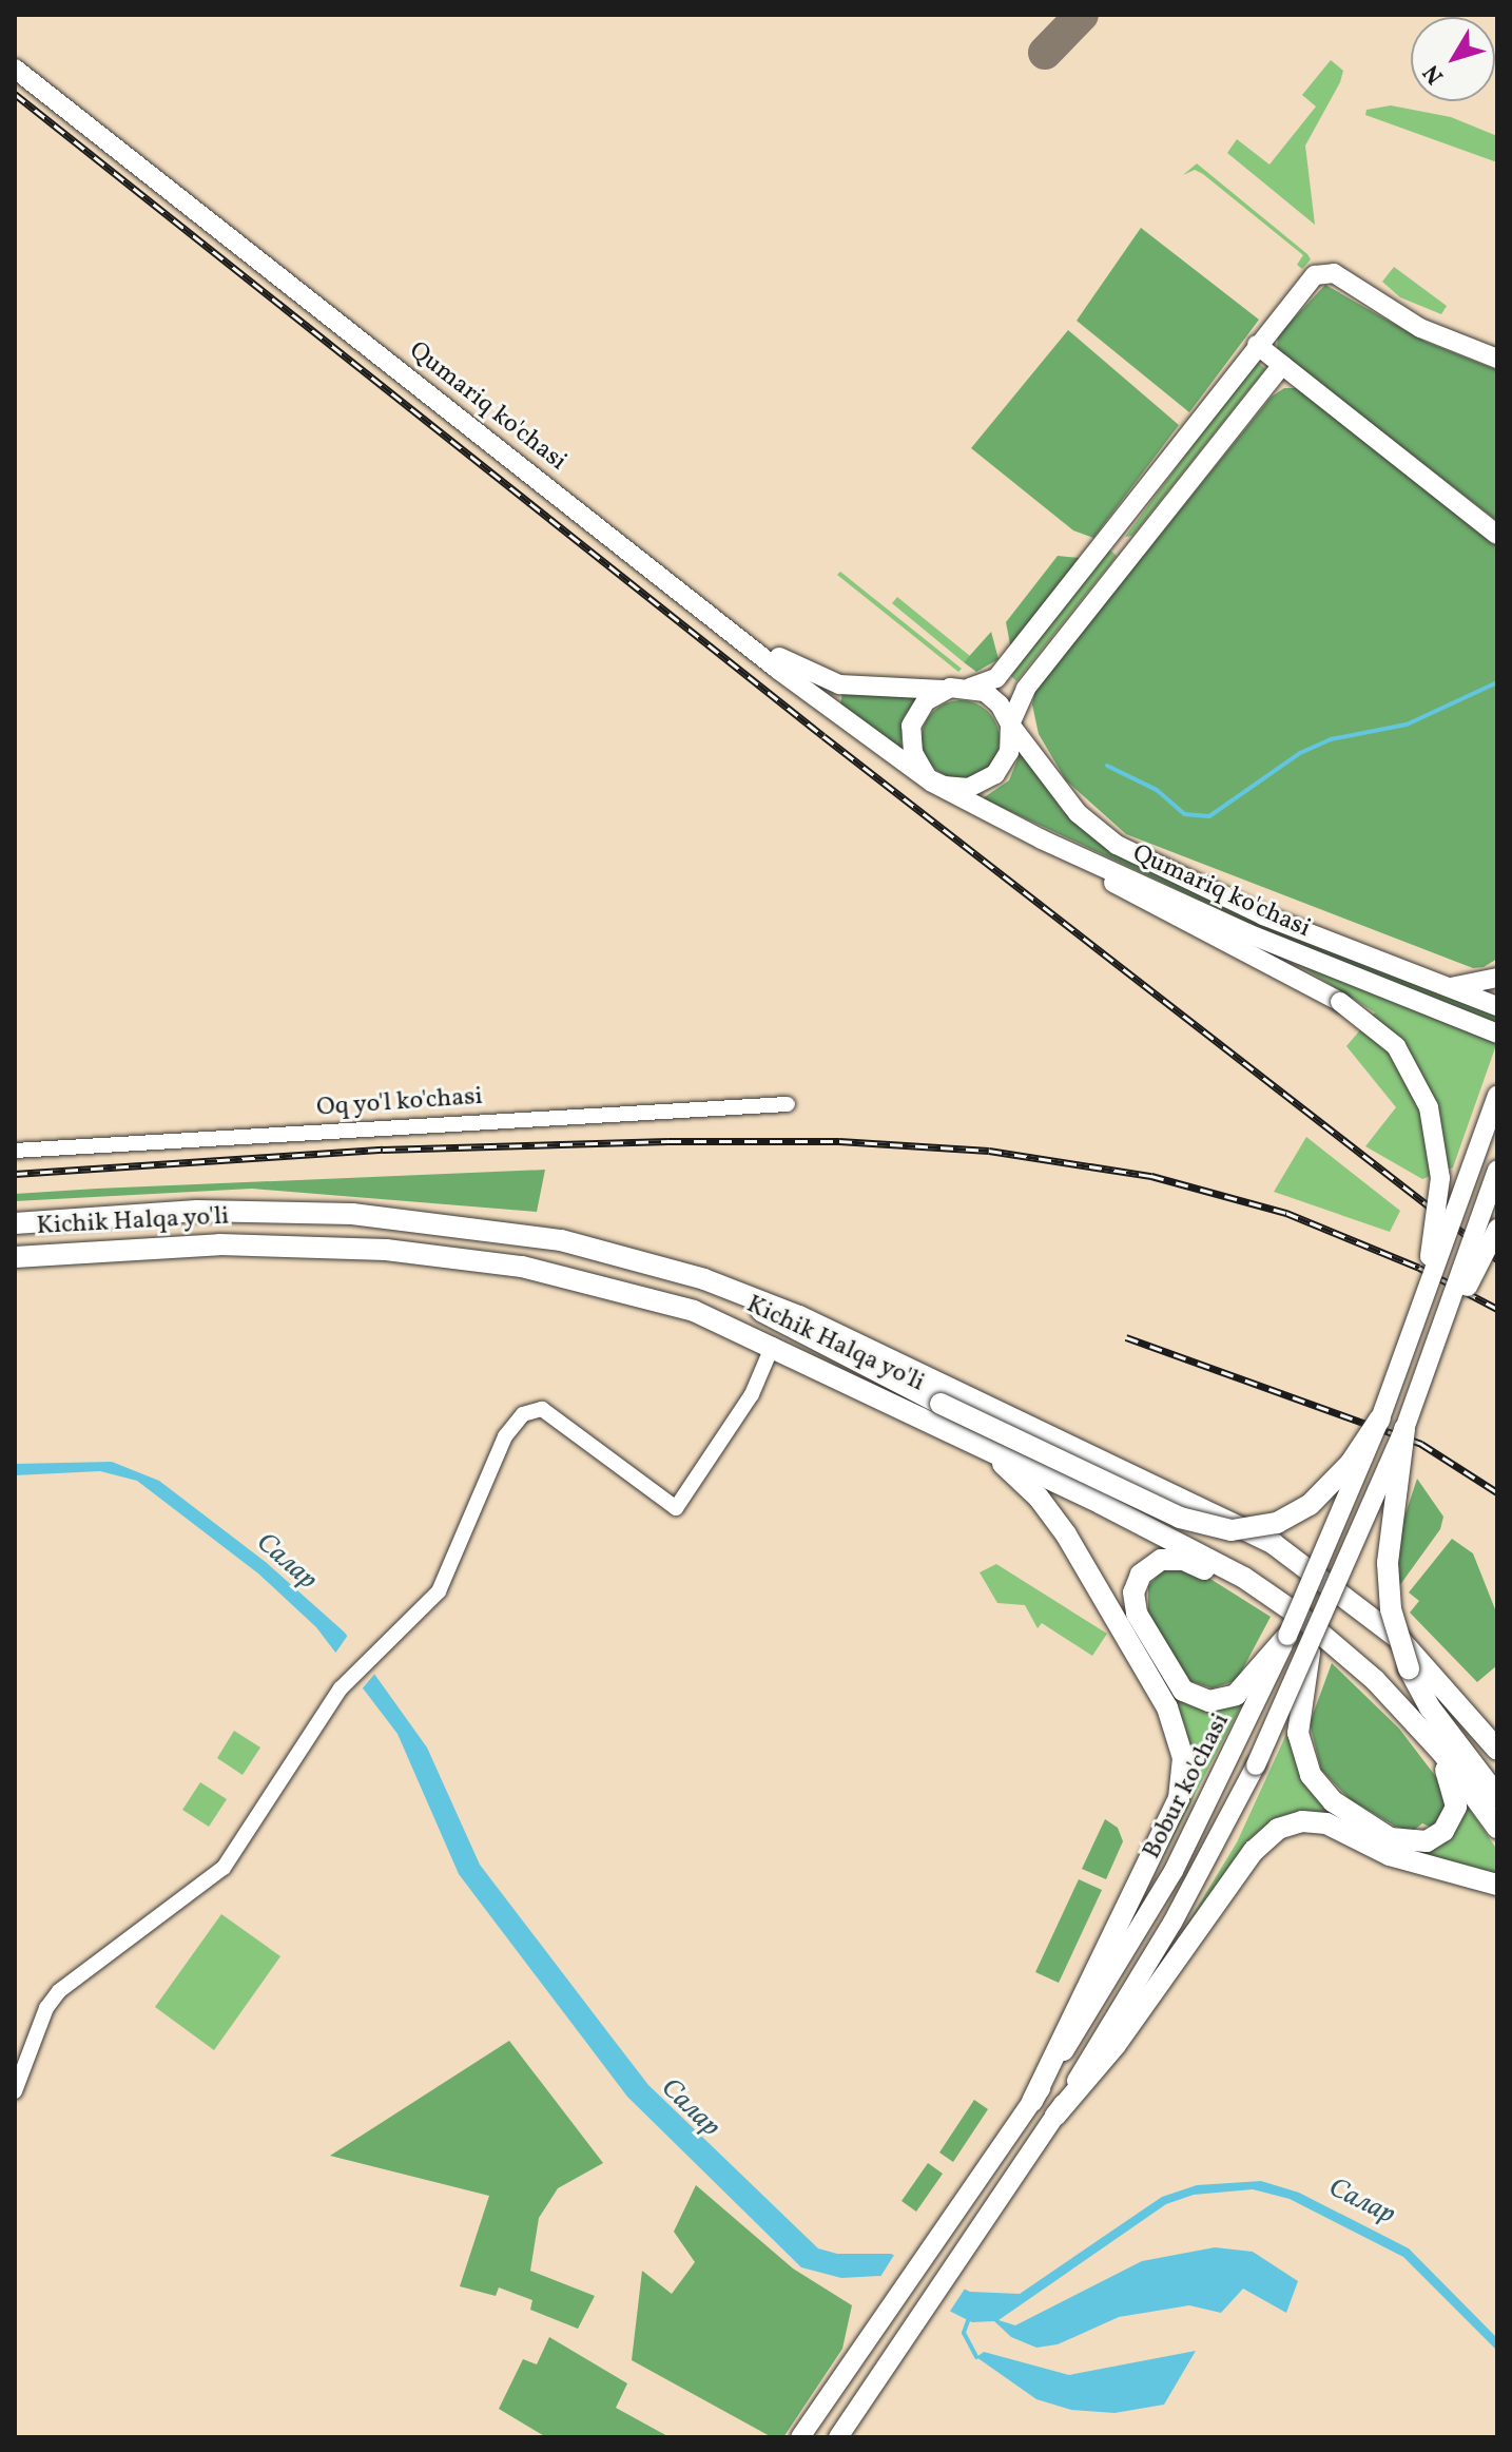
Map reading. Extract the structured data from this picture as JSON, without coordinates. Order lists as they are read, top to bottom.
{
  "streets": {
    "highway": ["Kichik Halqa yo'li"],
    "main road": ["Qumariq ko'chasi", "Bobur ko'chasi"],
    "street": ["Oq yo'l ko'chasi"]
  },
  "water": ["Салар"],
  "north": "bottom left"
}
